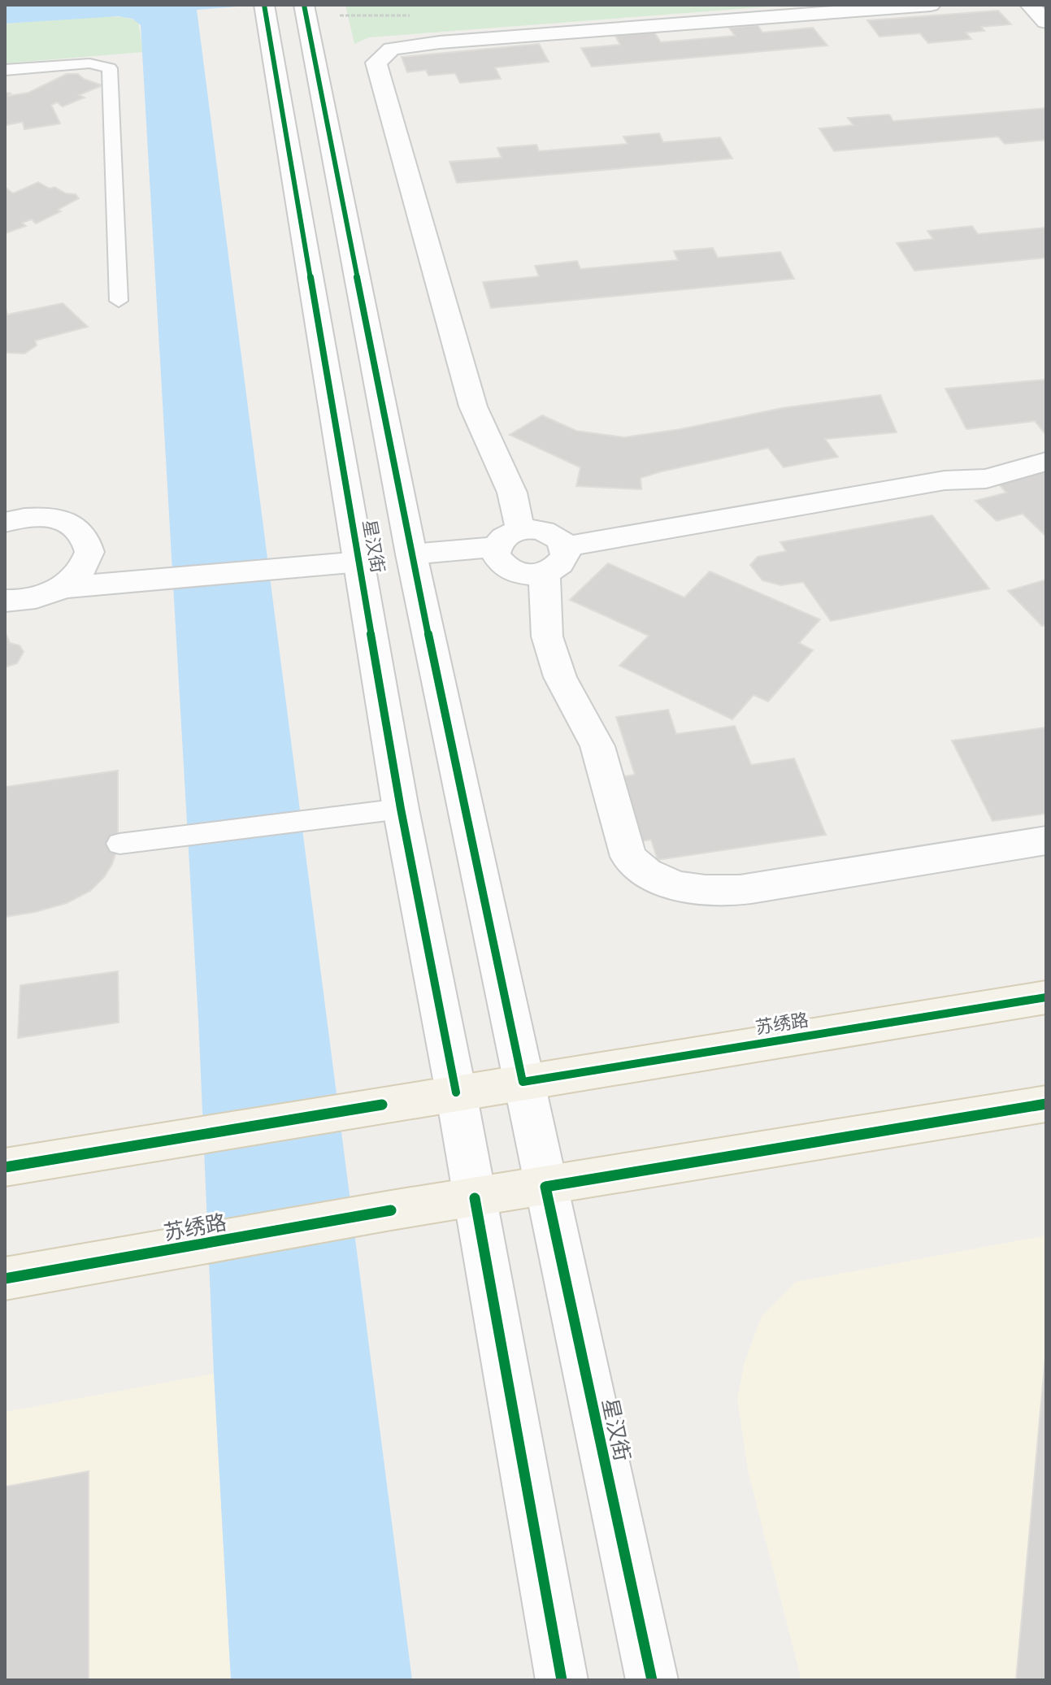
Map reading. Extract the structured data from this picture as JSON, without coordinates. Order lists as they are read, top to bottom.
{
  "streets": {
    "main road": ["星汉街", "苏绣路"]
  },
  "crossings": [
    ["星汉街", "苏绣路"]
  ]
}
